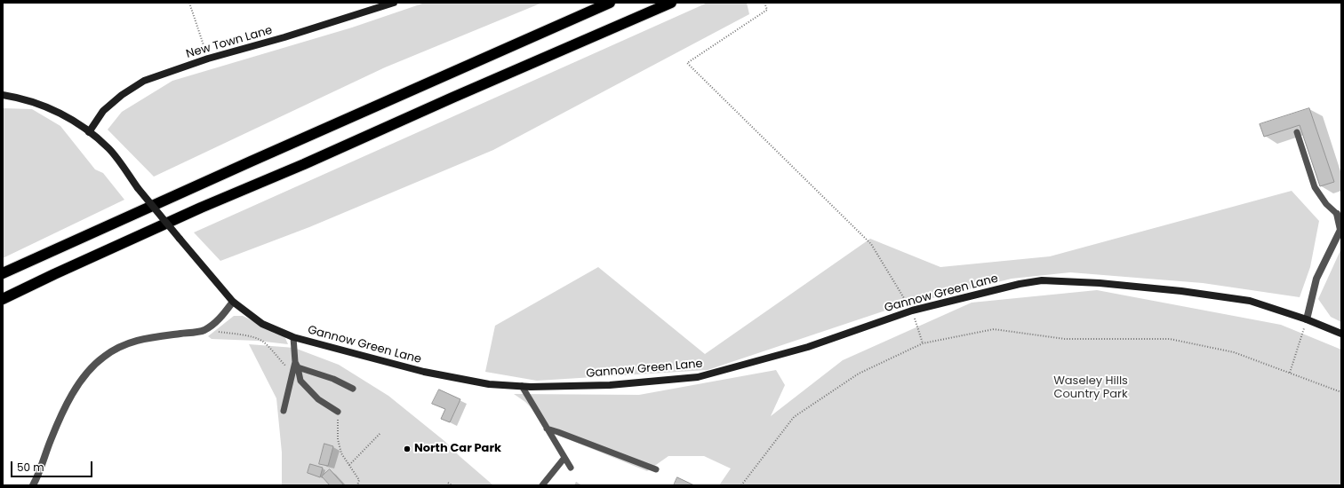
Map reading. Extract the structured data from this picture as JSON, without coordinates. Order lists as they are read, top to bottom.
{
  "streets": {
    "street": ["New Town Lane", "Gannow Green Lane"]
  },
  "crossings": [
    ["New Town Lane", "Gannow Green Lane"]
  ],
  "parks": ["Waseley Hills Country Park"],
  "places": ["North Car Park"],
  "scale_bar": "50 m"
}
